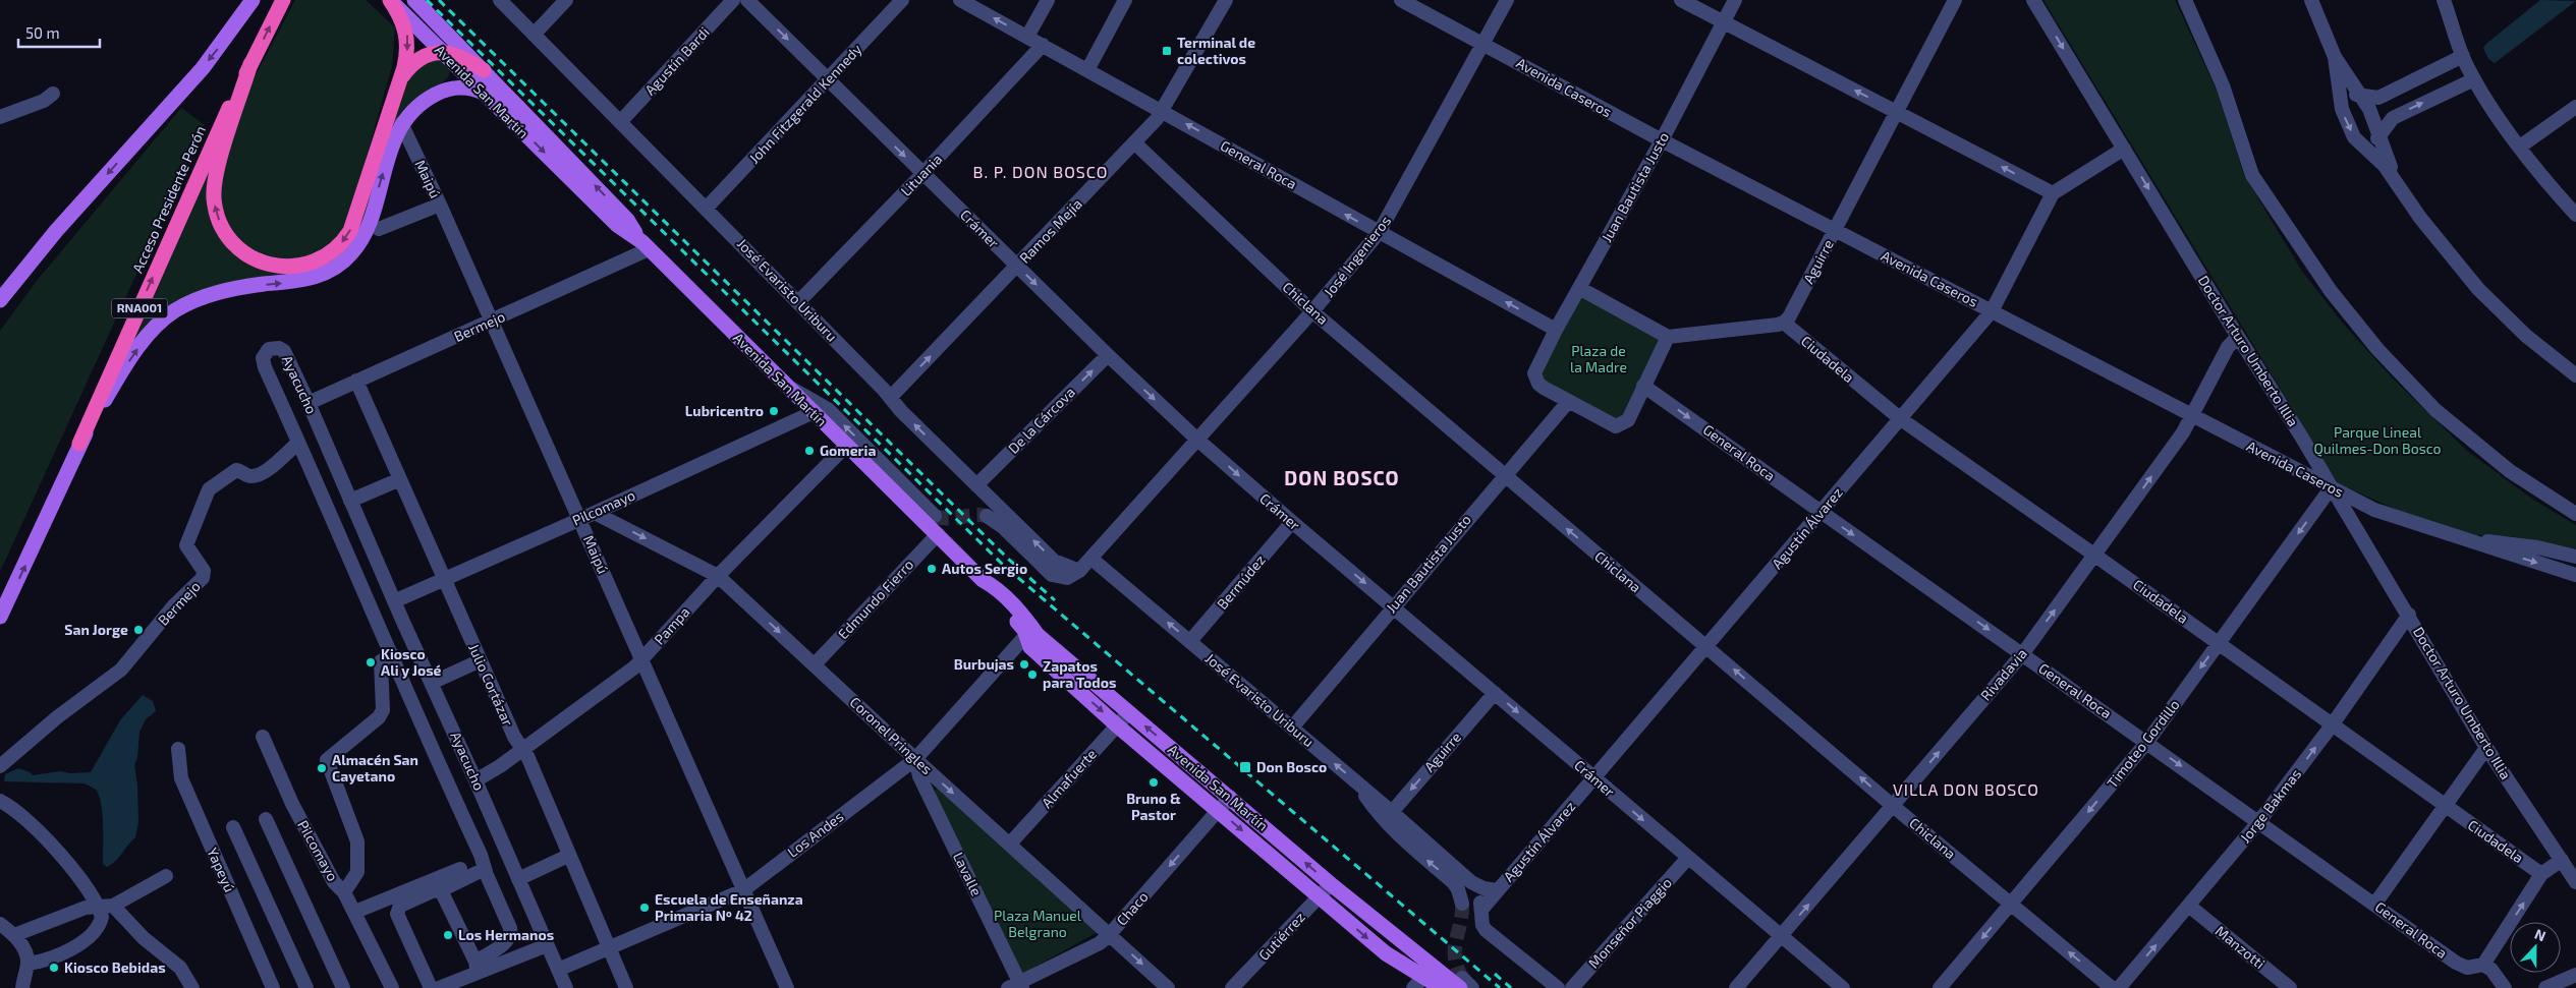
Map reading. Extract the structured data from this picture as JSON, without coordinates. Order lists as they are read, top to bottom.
{
  "streets": {
    "highway": ["Acceso Presidente Perón", "RNA001"],
    "main road": ["Avenida San Martín"],
    "street": [
      "Agustín Bardi",
      "Avenida Caseros",
      "John Fitzgerald Kennedy",
      "General Roca",
      "Lituania",
      "Maipú",
      "Juan Bautista Justo",
      "Crámer",
      "Ramos Mejía",
      "José Ingenieros",
      "Aguirre",
      "José Evaristo Uriburu",
      "Chiclana",
      "Bermejo",
      "Doctor Arturo Umberto Illia",
      "Ciudadela",
      "Ayacucho",
      "De la Cárcova",
      "Pilcomayo",
      "Agustín Álvarez",
      "Bermúdez",
      "Edmundo Fierro",
      "Pampa",
      "Rivadavia",
      "Julio Cortázar",
      "Coronel Pringles",
      "Timoteo Gordillo",
      "Almafuerte",
      "Jorge Bakmas",
      "Los Andes",
      "Yapeyú",
      "Lavalle",
      "Chaco",
      "Monseñor Piaggio",
      "Gutiérrez",
      "Manzotti"
    ]
  },
  "crossings": [
    ["Agustín Bardi", "José Evaristo Uriburu"],
    ["Avenida Caseros", "Juan Bautista Justo"],
    ["Avenida Caseros", "José Ingenieros"],
    ["Avenida Caseros", "Aguirre"],
    ["Avenida Caseros", "Doctor Arturo Umberto Illia"],
    ["Avenida Caseros", "Agustín Álvarez"],
    ["Avenida Caseros", "Rivadavia"],
    ["Avenida Caseros", "Timoteo Gordillo"],
    ["Avenida San Martín", "Bermejo"],
    ["Avenida San Martín", "Pilcomayo"],
    ["Avenida San Martín", "Edmundo Fierro"],
    ["Avenida San Martín", "Pampa"],
    ["Avenida San Martín", "Almafuerte"],
    ["Avenida San Martín", "Los Andes"],
    ["Avenida San Martín", "Chaco"],
    ["Avenida San Martín", "Gutiérrez"],
    ["John Fitzgerald Kennedy", "Crámer"],
    ["John Fitzgerald Kennedy", "José Evaristo Uriburu"],
    ["General Roca", "Lituania"],
    ["General Roca", "Juan Bautista Justo"],
    ["General Roca", "Ramos Mejía"],
    ["General Roca", "José Ingenieros"],
    ["General Roca", "Agustín Álvarez"],
    ["General Roca", "Rivadavia"],
    ["General Roca", "Timoteo Gordillo"],
    ["General Roca", "Jorge Bakmas"],
    ["Lituania", "Crámer"],
    ["Lituania", "José Evaristo Uriburu"],
    ["Maipú", "Bermejo"],
    ["Maipú", "Pilcomayo"],
    ["Maipú", "Pampa"],
    ["Maipú", "Los Andes"],
    ["Juan Bautista Justo", "Crámer"],
    ["Juan Bautista Justo", "José Evaristo Uriburu"],
    ["Juan Bautista Justo", "Chiclana"],
    ["Crámer", "Ramos Mejía"],
    ["Crámer", "José Ingenieros"],
    ["Crámer", "Aguirre"],
    ["Crámer", "De la Cárcova"],
    ["Crámer", "Agustín Álvarez"],
    ["Crámer", "Bermúdez"],
    ["Crámer", "Rivadavia"],
    ["Crámer", "Monseñor Piaggio"],
    ["Ramos Mejía", "José Evaristo Uriburu"],
    ["Ramos Mejía", "Chiclana"],
    ["José Ingenieros", "José Evaristo Uriburu"],
    ["José Ingenieros", "Chiclana"],
    ["Aguirre", "José Evaristo Uriburu"],
    ["Aguirre", "Ciudadela"],
    ["José Evaristo Uriburu", "De la Cárcova"],
    ["José Evaristo Uriburu", "Agustín Álvarez"],
    ["José Evaristo Uriburu", "Bermúdez"],
    ["Chiclana", "Agustín Álvarez"],
    ["Chiclana", "Rivadavia"],
    ["Chiclana", "Timoteo Gordillo"],
    ["Bermejo", "Ayacucho"],
    ["Bermejo", "Julio Cortázar"],
    ["Doctor Arturo Umberto Illia", "Rivadavia"],
    ["Doctor Arturo Umberto Illia", "Timoteo Gordillo"],
    ["Doctor Arturo Umberto Illia", "Jorge Bakmas"],
    ["Ciudadela", "Agustín Álvarez"],
    ["Ciudadela", "Rivadavia"],
    ["Ciudadela", "Timoteo Gordillo"],
    ["Ciudadela", "Jorge Bakmas"],
    ["Ayacucho", "Pilcomayo"],
    ["Ayacucho", "Pampa"],
    ["Ayacucho", "Los Andes"],
    ["Pilcomayo", "Julio Cortázar"],
    ["Pilcomayo", "Coronel Pringles"],
    ["Edmundo Fierro", "Coronel Pringles"],
    ["Pampa", "Julio Cortázar"],
    ["Pampa", "Coronel Pringles"],
    ["Julio Cortázar", "Los Andes"],
    ["Coronel Pringles", "Almafuerte"],
    ["Coronel Pringles", "Los Andes"],
    ["Coronel Pringles", "Lavalle"],
    ["Coronel Pringles", "Chaco"],
    ["Jorge Bakmas", "Manzotti"],
    ["Los Andes", "Lavalle"],
    ["Lavalle", "Chaco"]
  ],
  "one_way": [
    "Acceso Presidente Perón",
    "Crámer",
    "Chiclana",
    "De la Cárcova",
    "Rivadavia",
    "Coronel Pringles",
    "Timoteo Gordillo",
    "Jorge Bakmas",
    "Chaco"
  ],
  "districts": ["B. P. DON BOSCO", "DON BOSCO", "VILLA DON BOSCO"],
  "parks": ["Plaza de la Madre", "Parque Lineal Quilmes-Don Bosco", "Plaza Manuel Belgrano"],
  "places": {
    "transit": ["Terminal de colectivos", "Don Bosco"],
    "other": [
      "Lubricentro",
      "Gomeria",
      "Autos Sergio",
      "San Jorge",
      "Kiosco Ali y José",
      "Burbujas",
      "Zapatos para Todos",
      "Almacén San Cayetano",
      "Bruno & Pastor",
      "Escuela de Enseñanza Primaria Nº 42",
      "Los Hermanos",
      "Kiosco Bebidas"
    ]
  },
  "scale_bar": "50 m",
  "north": "top"
}
